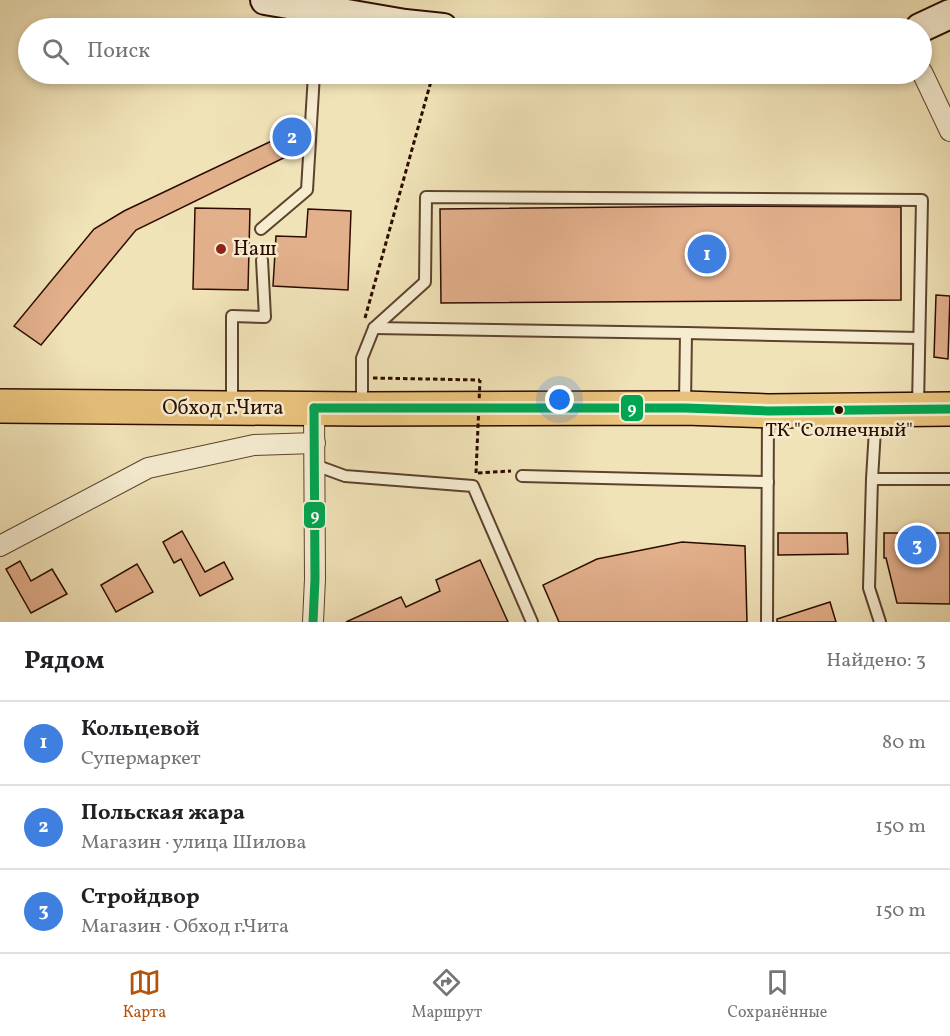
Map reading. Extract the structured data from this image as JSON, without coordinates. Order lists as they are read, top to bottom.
{
  "streets": {
    "highway": ["Обход г.Чита"]
  },
  "places": ["Наш", "ТК \"Солнечный\""],
  "lines": ["transit line 9"],
  "page": {
    "search": "Поиск",
    "pins": ["2", "1", "3"],
    "heading": ["Рядом", "Найдено: 3"],
    "list": [
      {
        "mark": "1",
        "name": "Кольцевой",
        "note": "Супермаркет",
        "value": "80 m"
      },
      {
        "mark": "2",
        "name": "Польская жара",
        "note": "Магазин · улица Шилова",
        "value": "150 m"
      },
      {
        "mark": "3",
        "name": "Стройдвор",
        "note": "Магазин · Обход г.Чита",
        "value": "150 m"
      }
    ],
    "nav": ["Карта", "Маршрут", "Сохранённые"]
  }
}
